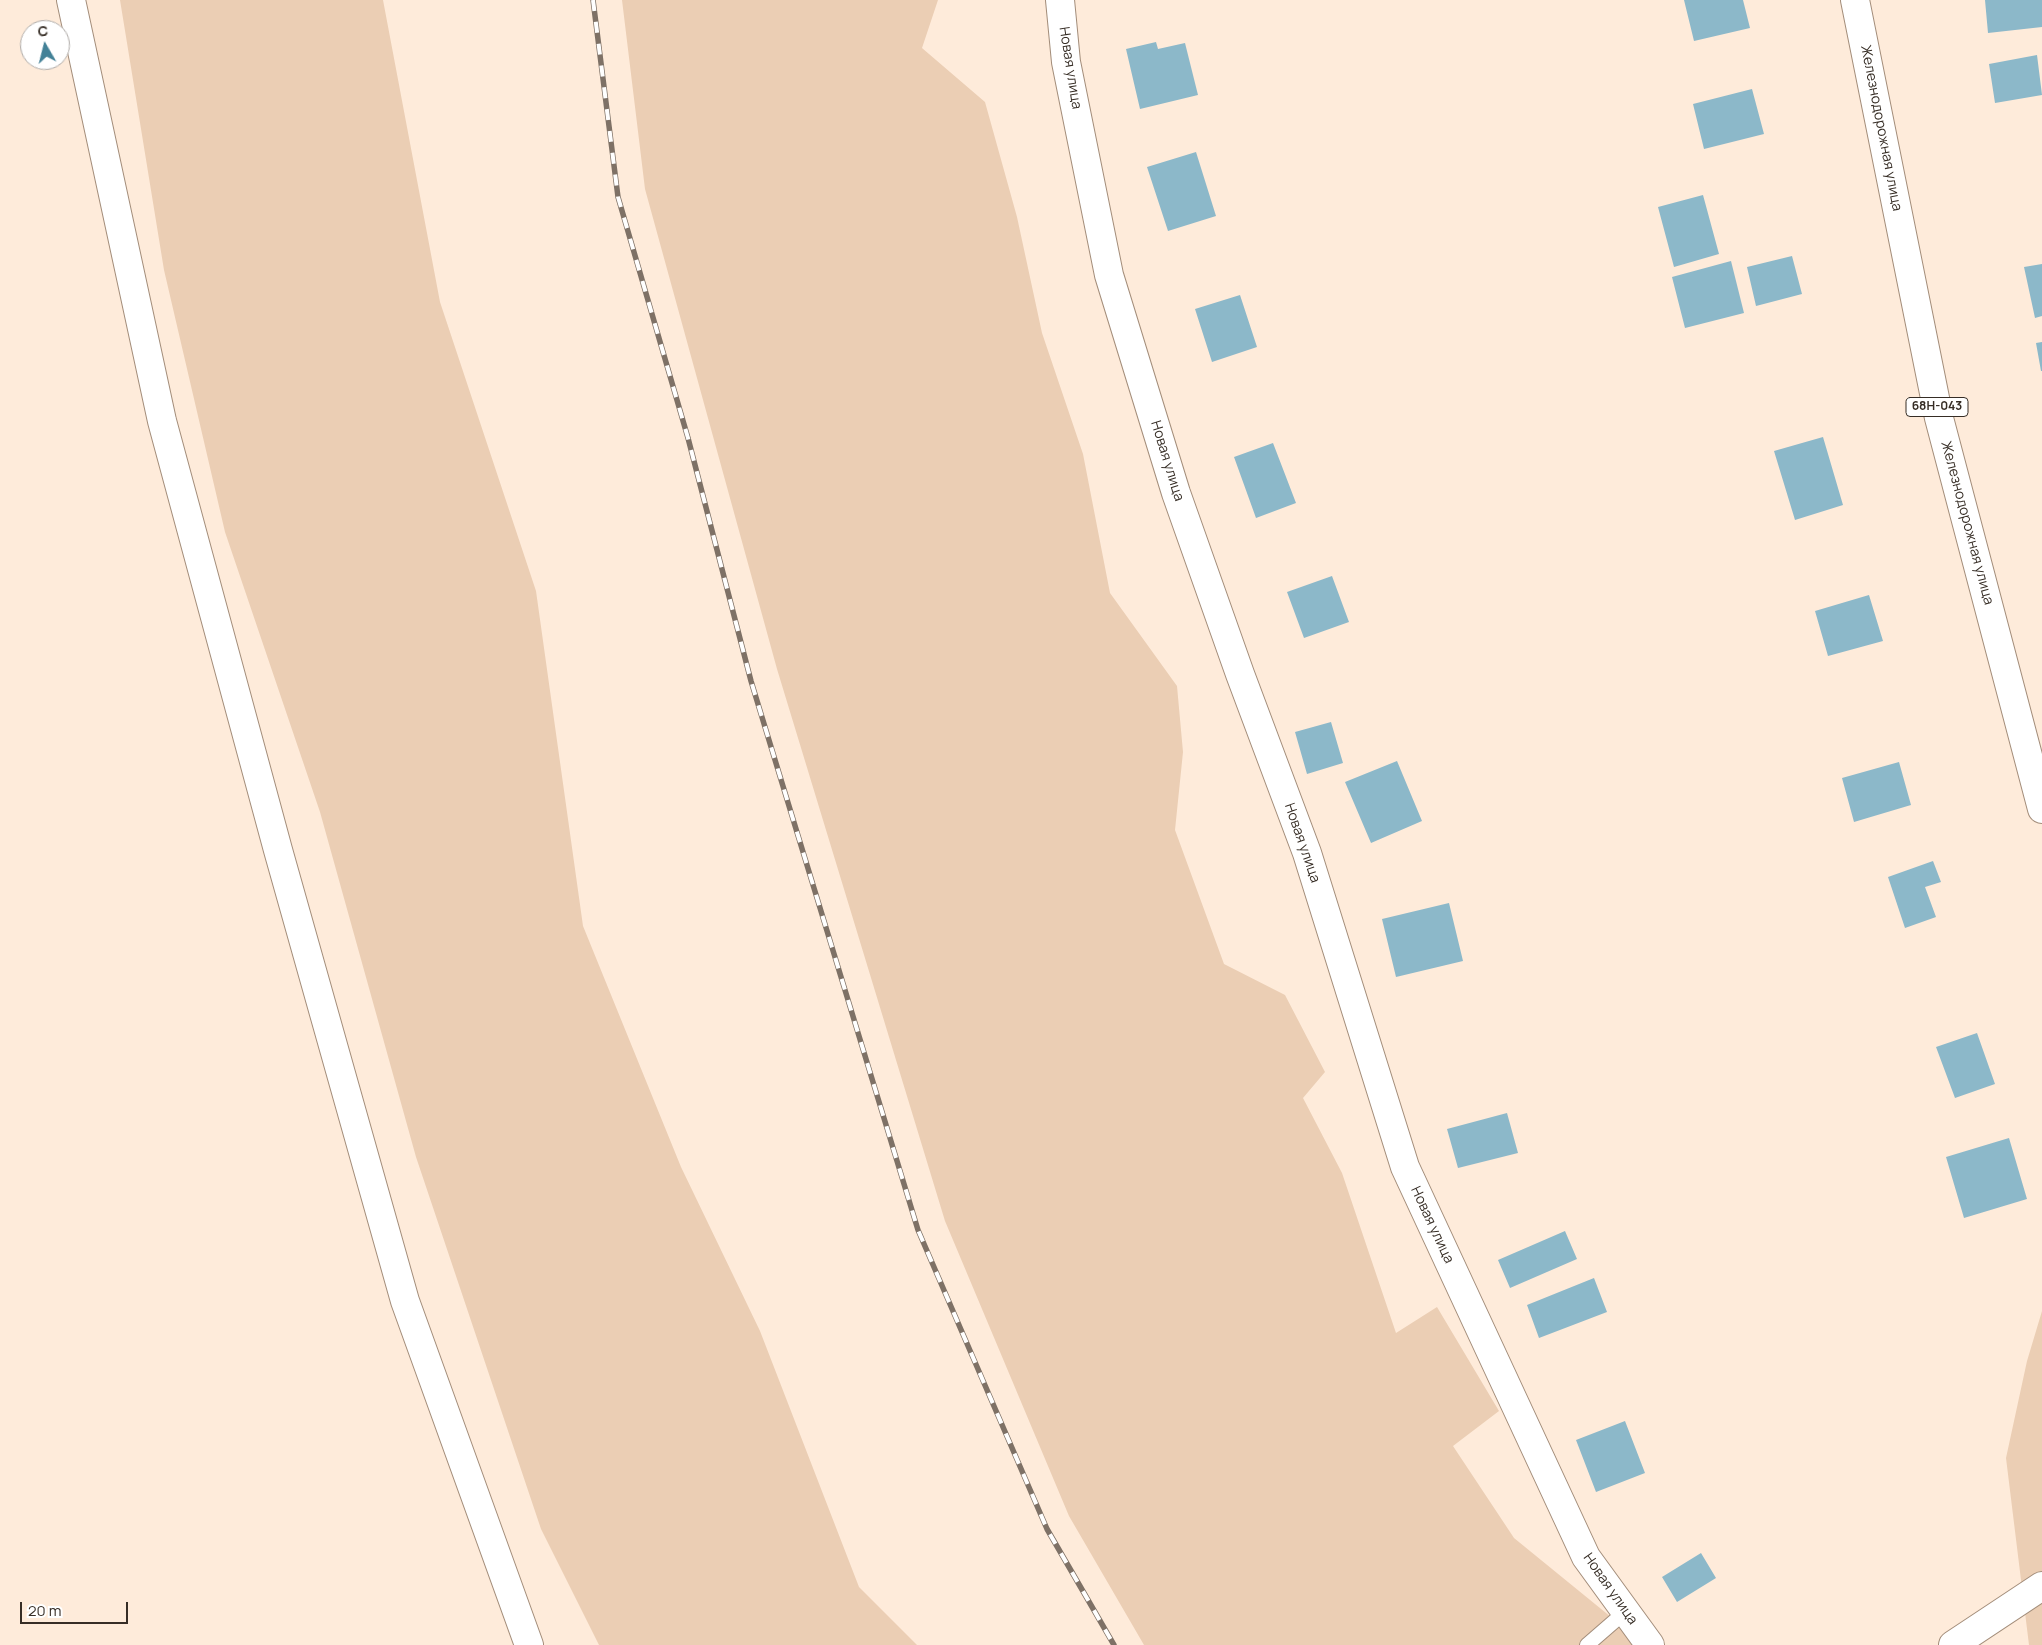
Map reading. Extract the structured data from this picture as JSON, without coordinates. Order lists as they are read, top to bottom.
{
  "streets": {
    "street": ["Новая улица", "Железнодорожная улица", "68Н-043"]
  },
  "scale_bar": "20 m",
  "north": "top"
}
